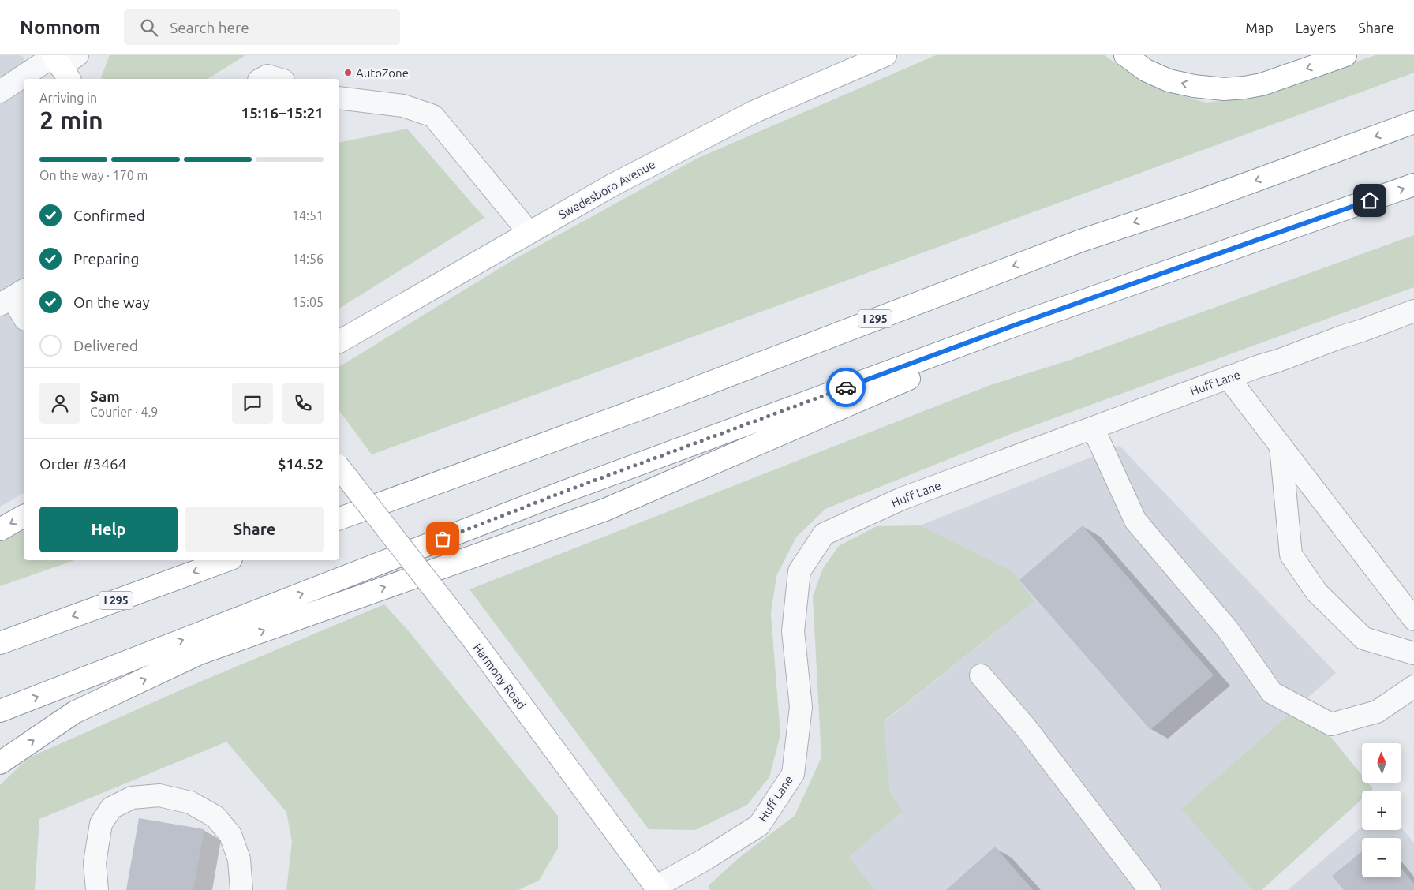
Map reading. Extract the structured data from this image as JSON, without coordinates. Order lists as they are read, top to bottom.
{
  "streets": {
    "main road": ["Swedesboro Avenue", "I 295", "Harmony Road"],
    "street": ["Huff Lane"]
  },
  "crossings": [
    ["Huff Lane", "Harmony Road"]
  ],
  "places": ["AutoZone"],
  "north": "top",
  "page": {
    "header": "Nomnom",
    "search": "Search here",
    "nav": ["Map", "Layers", "Share"],
    "heading": ["2 min", "Arriving in", "15:16–15:21"],
    "panel": [
      "Sam",
      "Courier · 4.9",
      "Order #3464",
      "$14.52"
    ],
    "bar": "On the way · 170 m",
    "list": [
      ["Confirmed", "14:51"],
      ["Preparing", "14:56"],
      ["On the way", "15:05"],
      "Delivered"
    ],
    "buttons": ["Help", "Share"],
    "map_buttons": ["+", "−"]
  }
}
